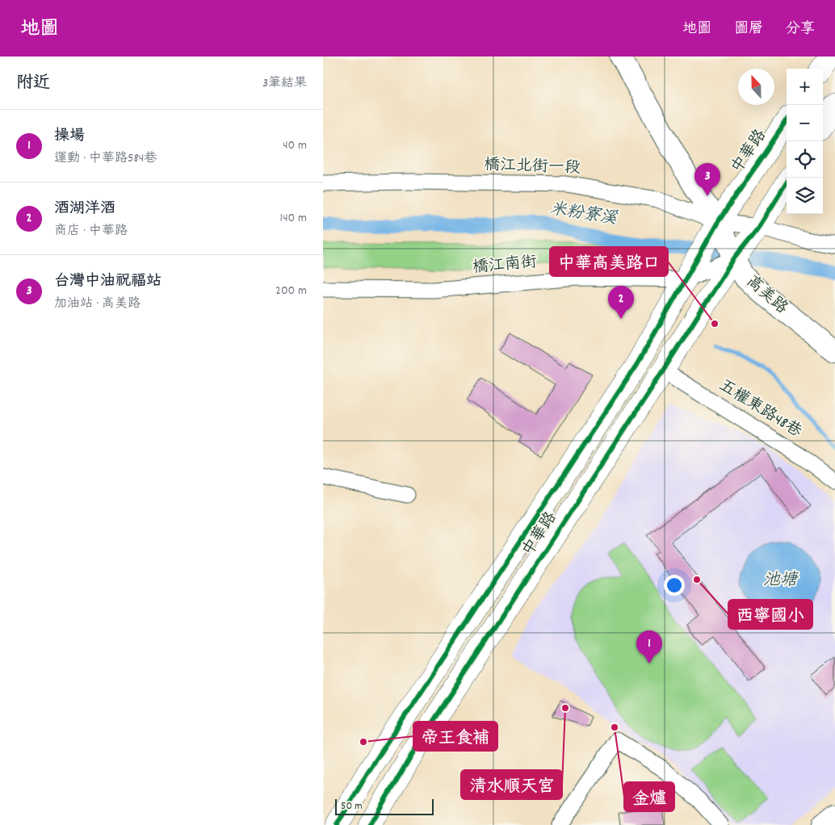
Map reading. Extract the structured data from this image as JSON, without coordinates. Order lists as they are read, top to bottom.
{
  "streets": {
    "main road": ["中華路"],
    "street": [
      "橋江北街一段",
      "橋江南街",
      "高美路",
      "五權東路48巷"
    ]
  },
  "crossings": [
    ["中華路", "橋江北街一段"],
    ["中華路", "橋江南街"],
    ["中華路", "高美路"],
    ["中華路", "五權東路48巷"],
    ["橋江北街一段", "高美路"],
    ["橋江南街", "高美路"]
  ],
  "water": ["米粉寮溪", "池塘"],
  "places": [
    "中華高美路口",
    "西寧國小",
    "清水順天宮",
    "金爐",
    "帝王食補"
  ],
  "scale_bar": "50 m",
  "north": "top",
  "page": {
    "header": "地圖",
    "nav": ["地圖", "圖層", "分享"],
    "heading": ["附近", "3筆結果"],
    "map_buttons": ["+", "−"],
    "list": [
      {
        "mark": "1",
        "name": "操場",
        "note": "運動 · 中華路584巷",
        "value": "40 m"
      },
      {
        "mark": "2",
        "name": "酒湖洋酒",
        "note": "商店 · 中華路",
        "value": "140 m"
      },
      {
        "mark": "3",
        "name": "台灣中油祝福站",
        "note": "加油站 · 高美路",
        "value": "200 m"
      }
    ],
    "pins": ["3", "2", "1"],
    "scale": "50 m"
  }
}
